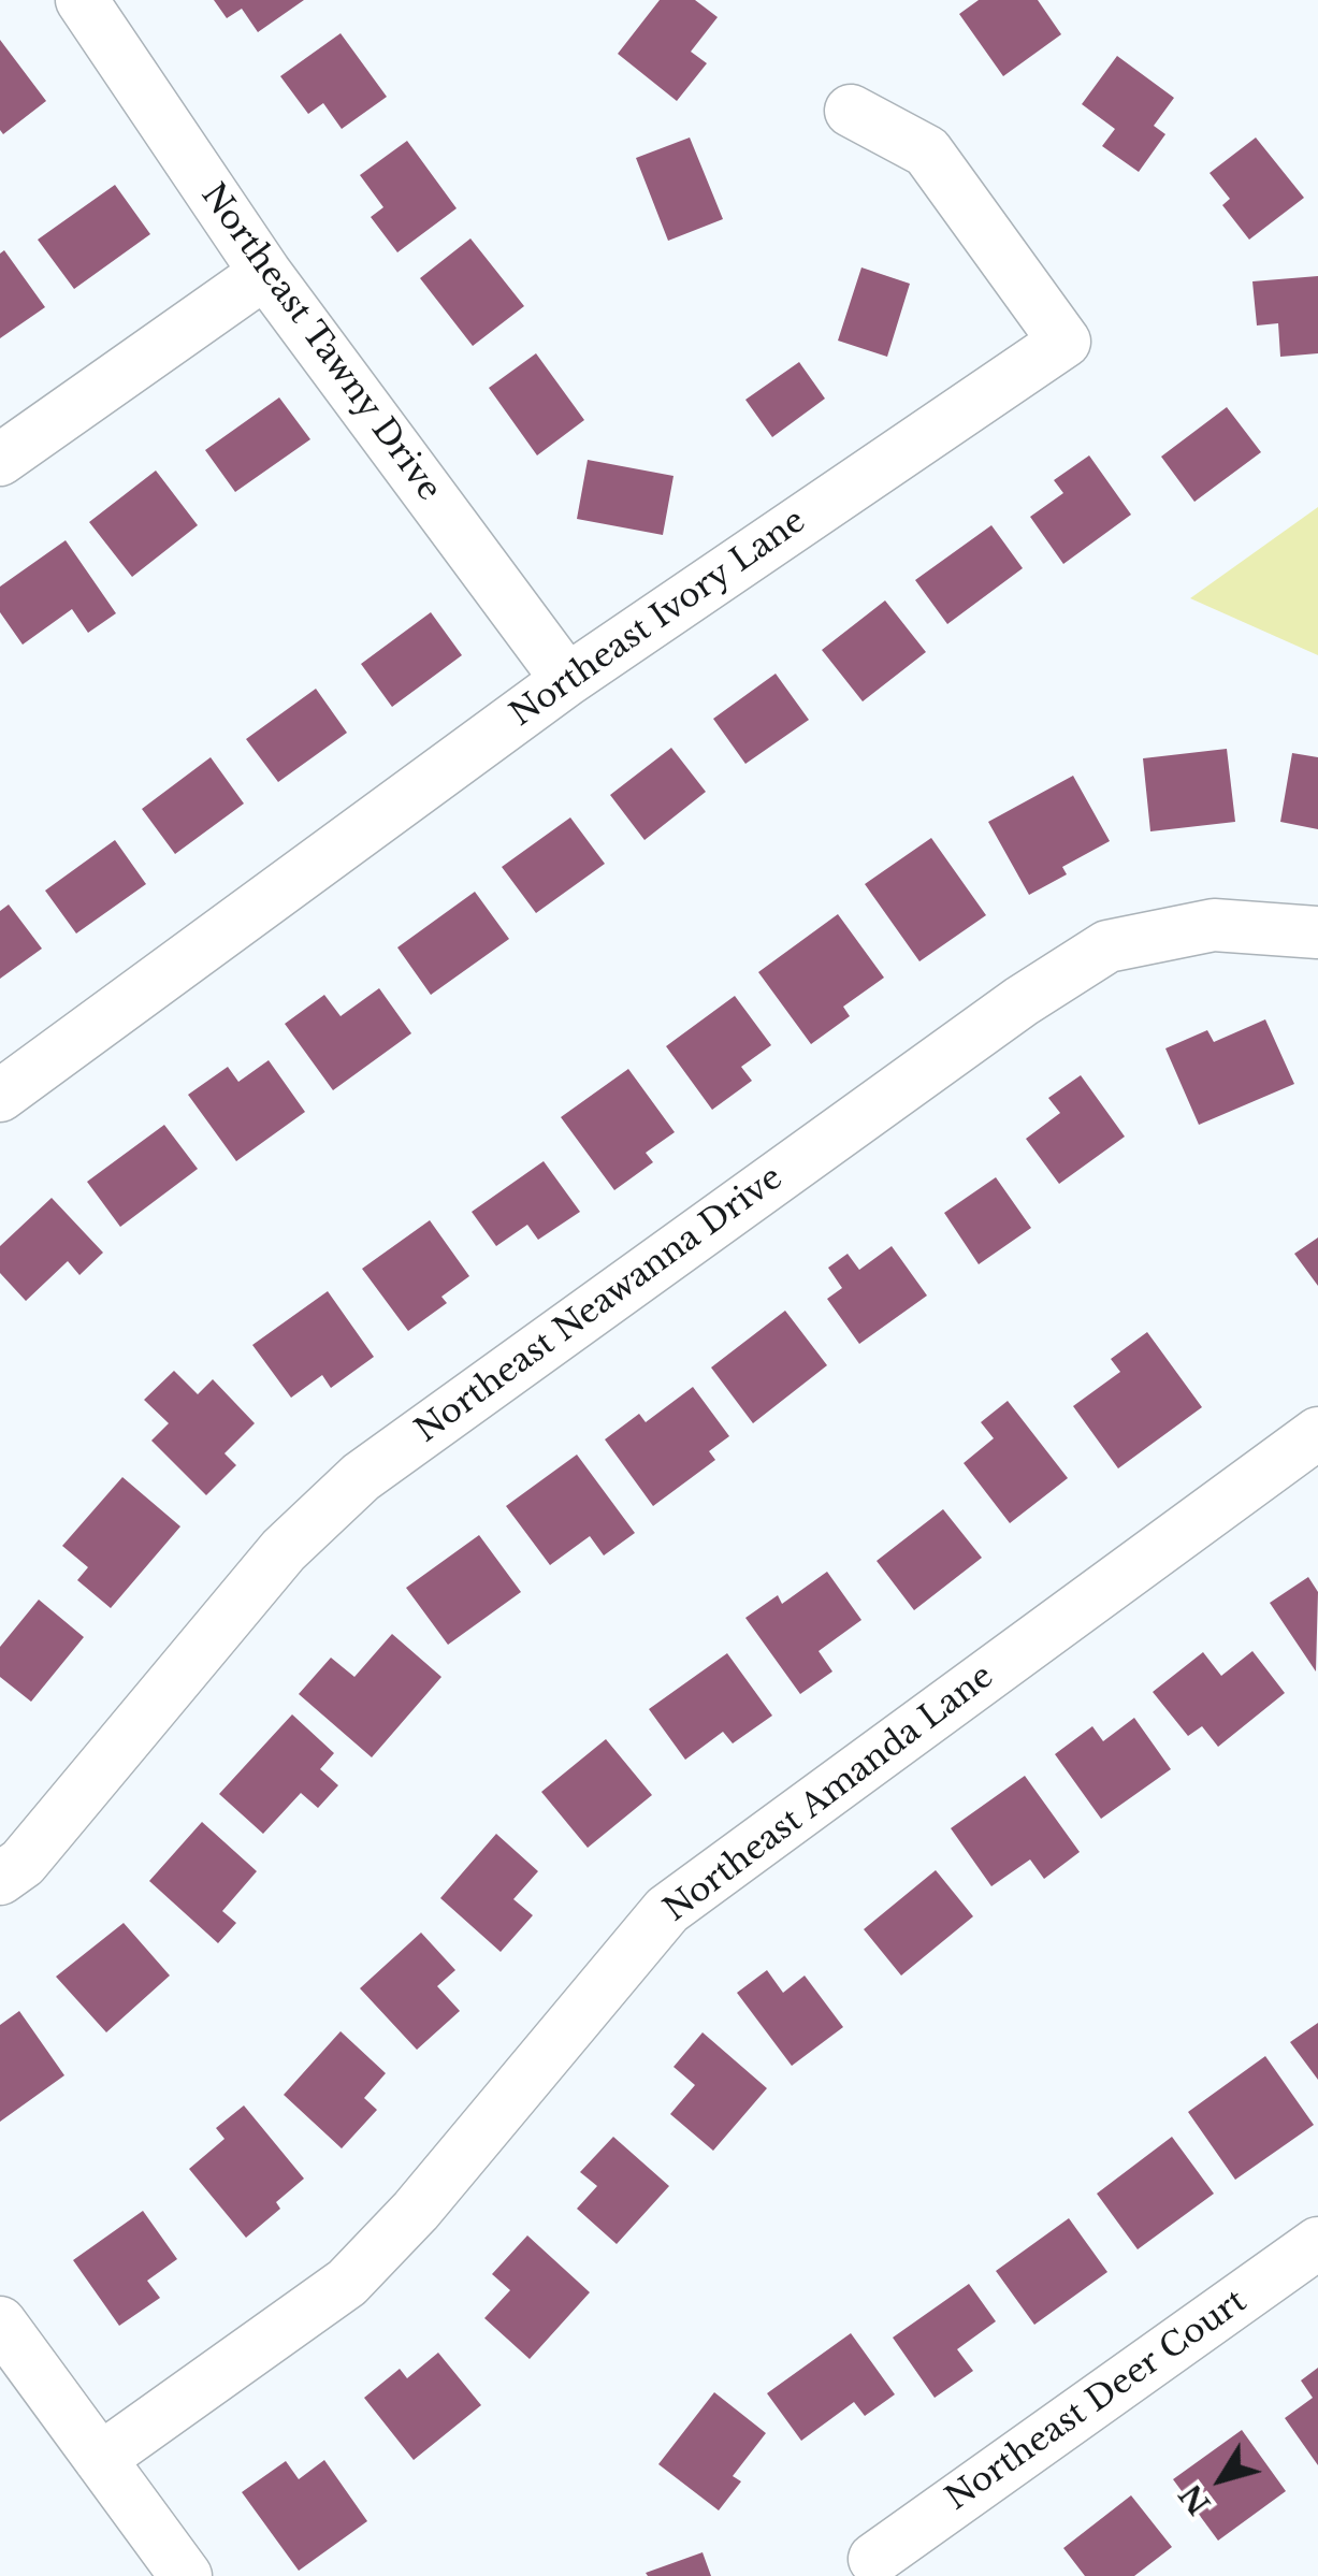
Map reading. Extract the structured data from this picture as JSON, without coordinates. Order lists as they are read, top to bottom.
{
  "streets": {
    "street": [
      "Northeast Tawny Drive",
      "Northeast Ivory Lane",
      "Northeast Neawanna Drive",
      "Northeast Amanda Lane",
      "Northeast Deer Court"
    ]
  },
  "crossings": [
    ["Northeast Tawny Drive", "Northeast Ivory Lane"]
  ],
  "north": "bottom left"
}
